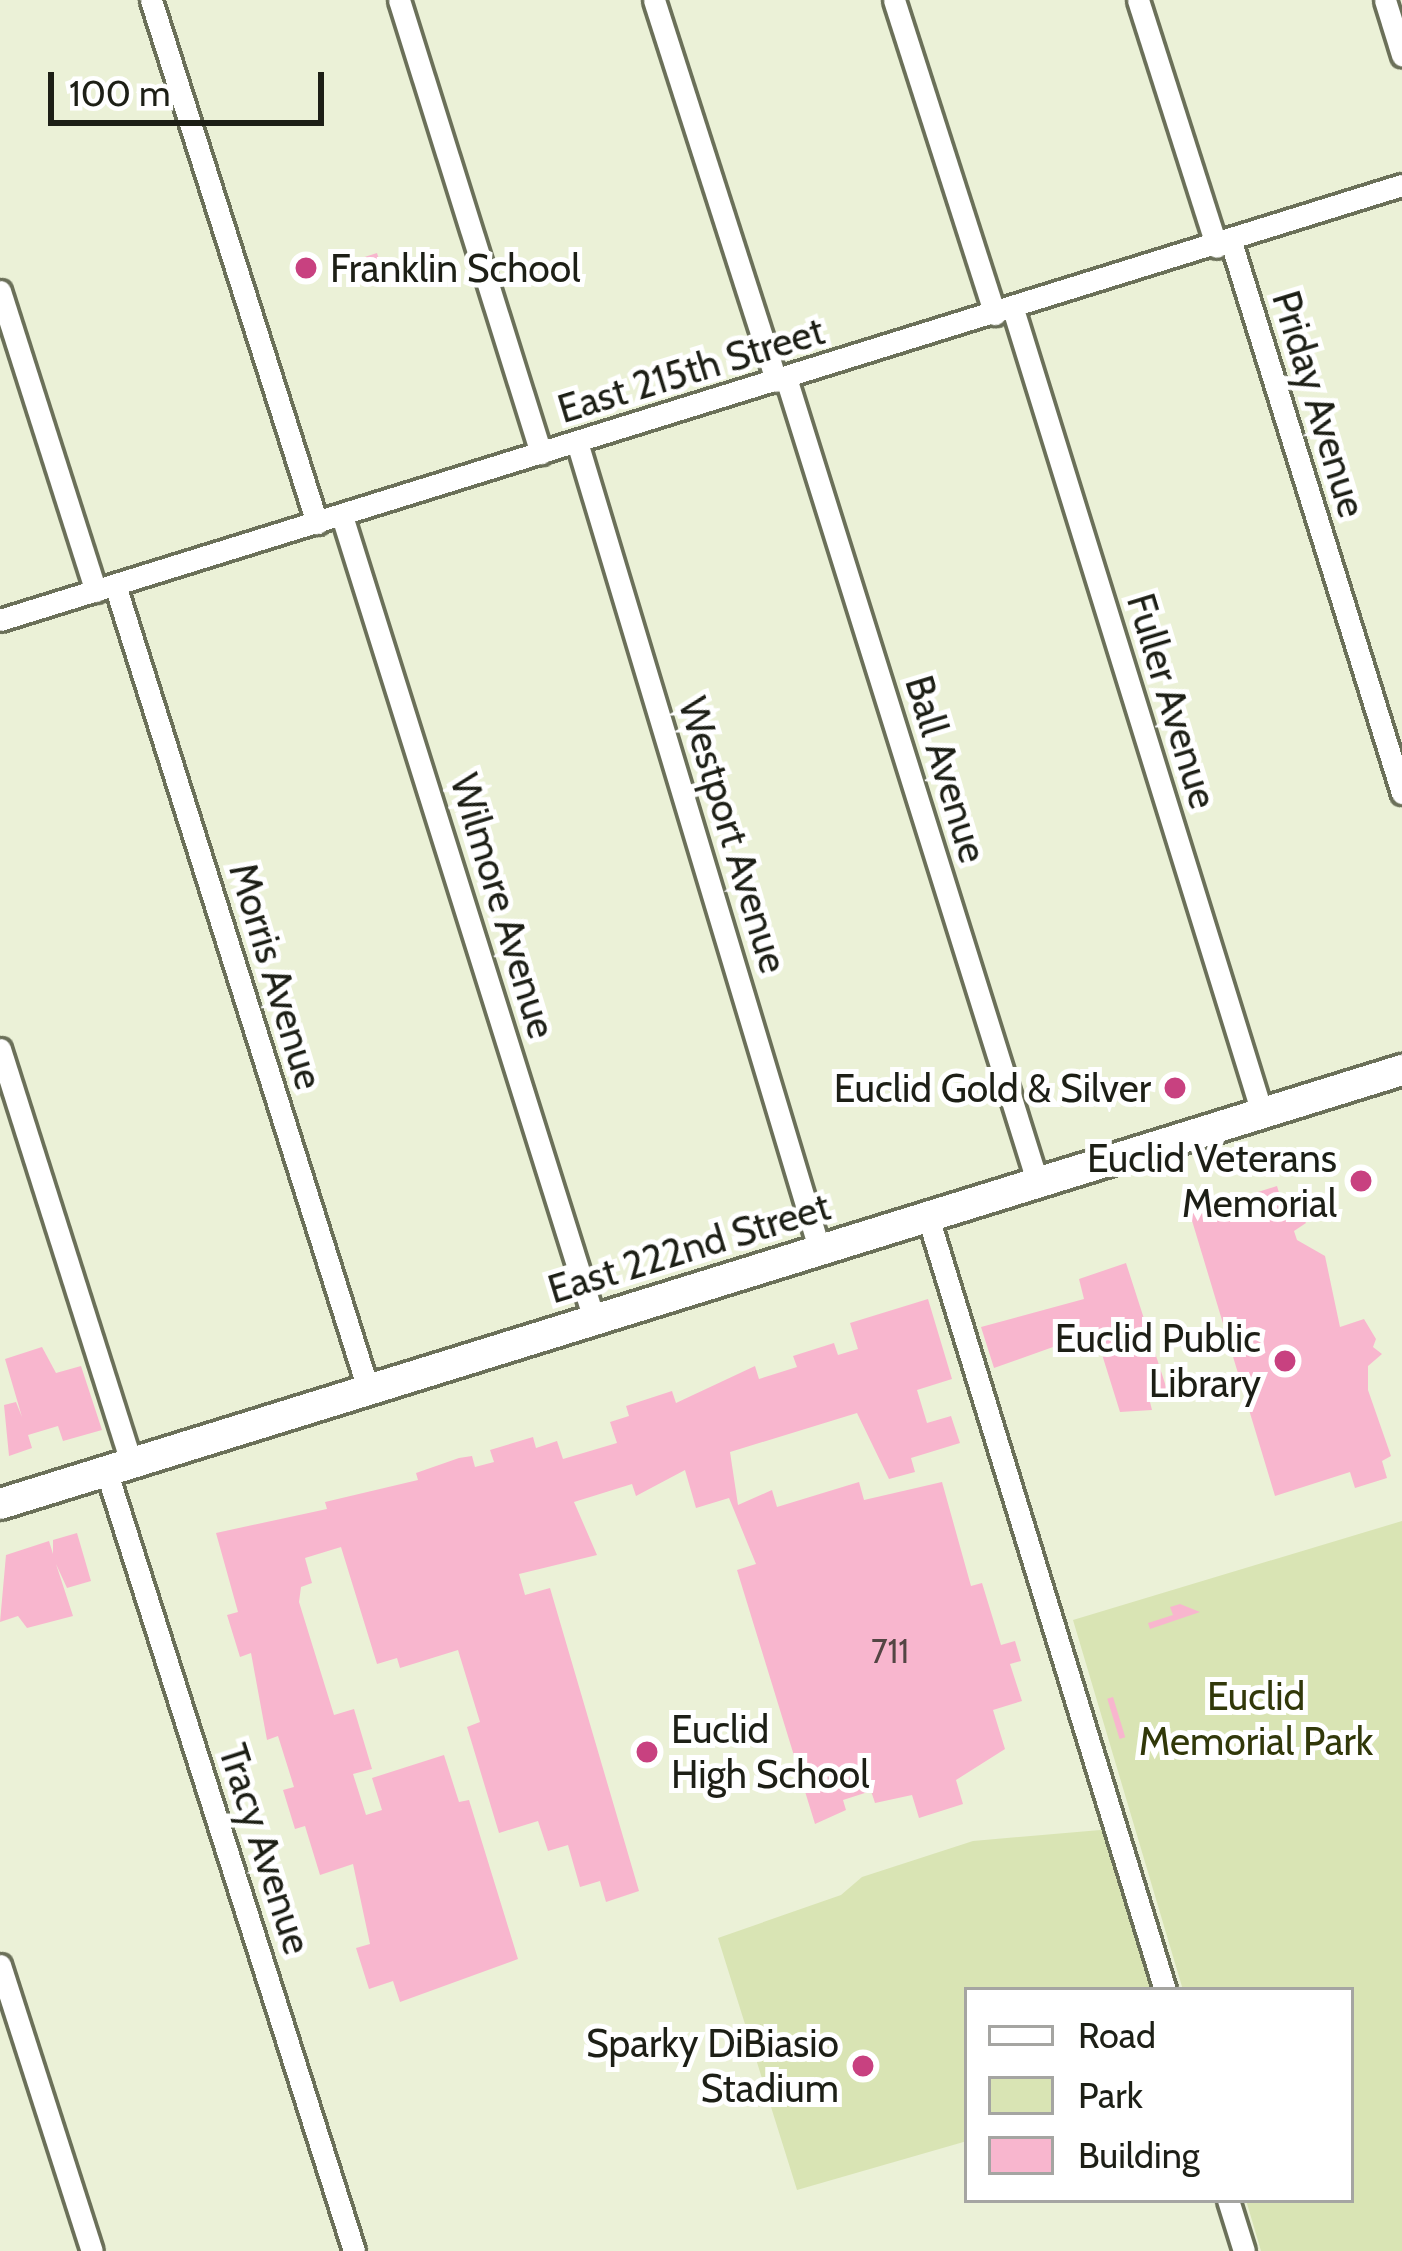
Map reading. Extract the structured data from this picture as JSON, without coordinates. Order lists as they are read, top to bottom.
{
  "streets": {
    "street": [
      "East 215th Street",
      "Priday Avenue",
      "Fuller Avenue",
      "Ball Avenue",
      "Westport Avenue",
      "Wilmore Avenue",
      "Morris Avenue",
      "East 222nd Street",
      "Tracy Avenue"
    ]
  },
  "crossings": [
    ["East 215th Street", "Priday Avenue"],
    ["East 215th Street", "Fuller Avenue"],
    ["East 215th Street", "Ball Avenue"],
    ["East 215th Street", "Westport Avenue"],
    ["East 215th Street", "Wilmore Avenue"],
    ["East 215th Street", "Morris Avenue"],
    ["Fuller Avenue", "East 222nd Street"],
    ["Ball Avenue", "East 222nd Street"],
    ["Westport Avenue", "East 222nd Street"],
    ["Wilmore Avenue", "East 222nd Street"],
    ["Morris Avenue", "East 222nd Street"],
    ["East 222nd Street", "Tracy Avenue"]
  ],
  "parks": ["Euclid Memorial Park"],
  "places": [
    "Franklin School",
    "Euclid Gold & Silver",
    "Euclid Veterans Memorial",
    "Euclid Public Library",
    "Euclid High School",
    "Sparky DiBiasio Stadium"
  ],
  "house_numbers": ["711"],
  "legend": ["Road", "Park", "Building"],
  "scale_bar": "100 m"
}
